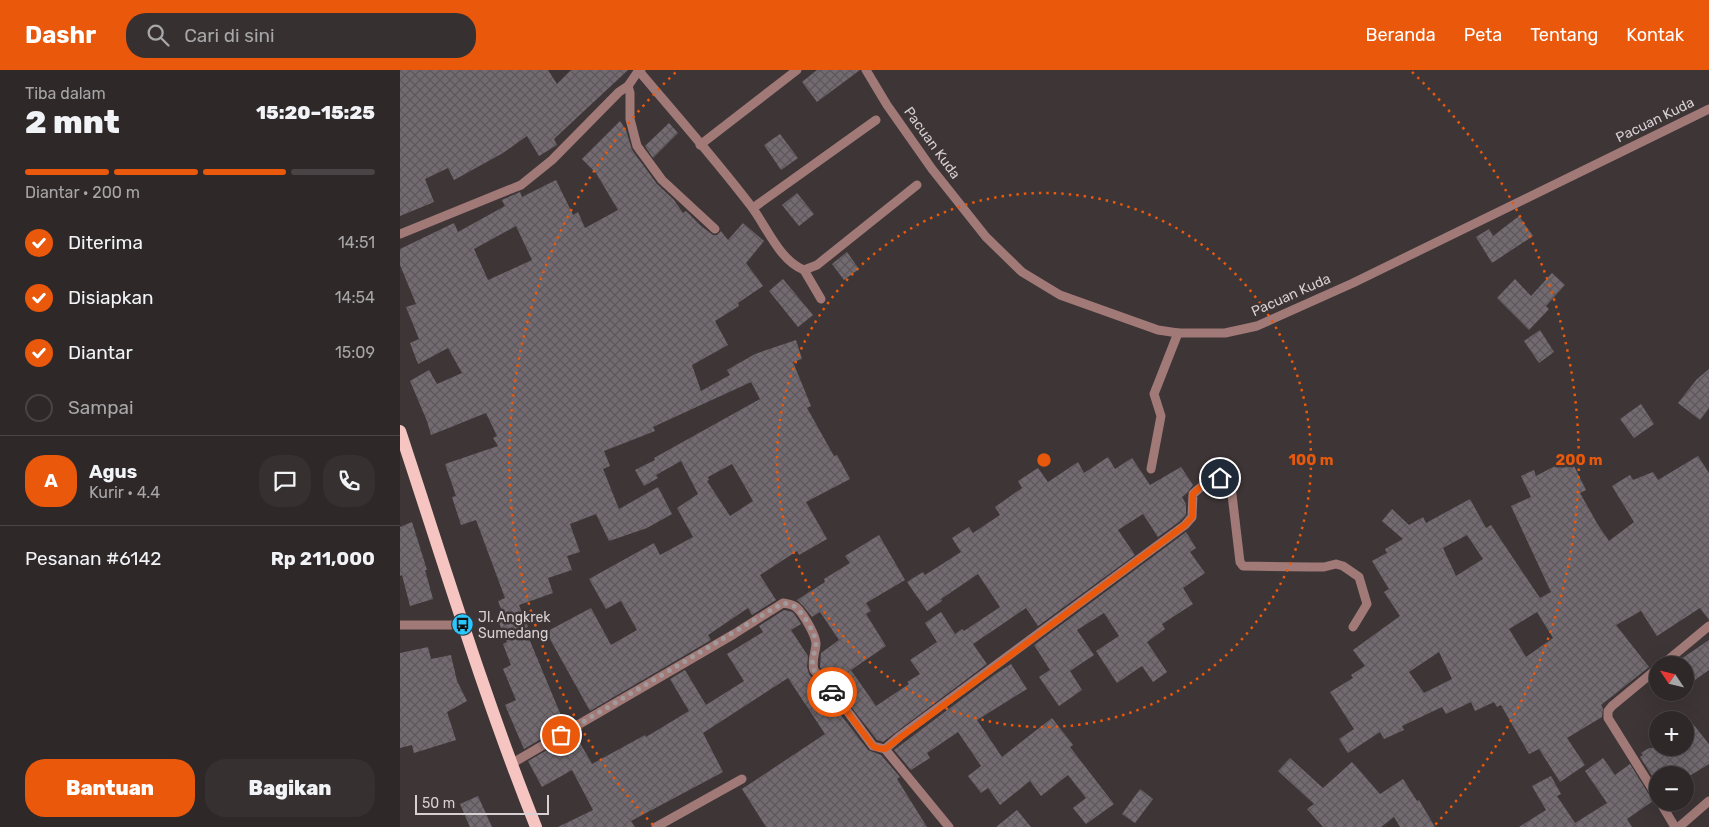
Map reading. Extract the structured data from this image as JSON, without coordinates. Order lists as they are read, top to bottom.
{
  "streets": {
    "street": ["Pacuan Kuda"]
  },
  "places": {
    "bus stop": ["Jl. Angkrek Sumedang"]
  },
  "scale_bar": "50 m",
  "north": "top left",
  "page": {
    "header": "Dashr",
    "search": "Cari di sini",
    "nav": [
      "Beranda",
      "Peta",
      "Tentang",
      "Kontak"
    ],
    "heading": ["2 mnt", "Tiba dalam", "15:20–15:25"],
    "panel": [
      "Agus",
      "Kurir · 4.4",
      "Pesanan #6142",
      "Rp 211,000"
    ],
    "bar": "Diantar · 200 m",
    "list": [
      ["Diterima", "14:51"],
      ["Disiapkan", "14:54"],
      ["Diantar", "15:09"],
      "Sampai"
    ],
    "round": "A",
    "map_buttons": ["+", "−"],
    "buttons": ["Bantuan", "Bagikan"],
    "scale": "50 m"
  },
  "rings": ["100 m", "200 m"]
}
